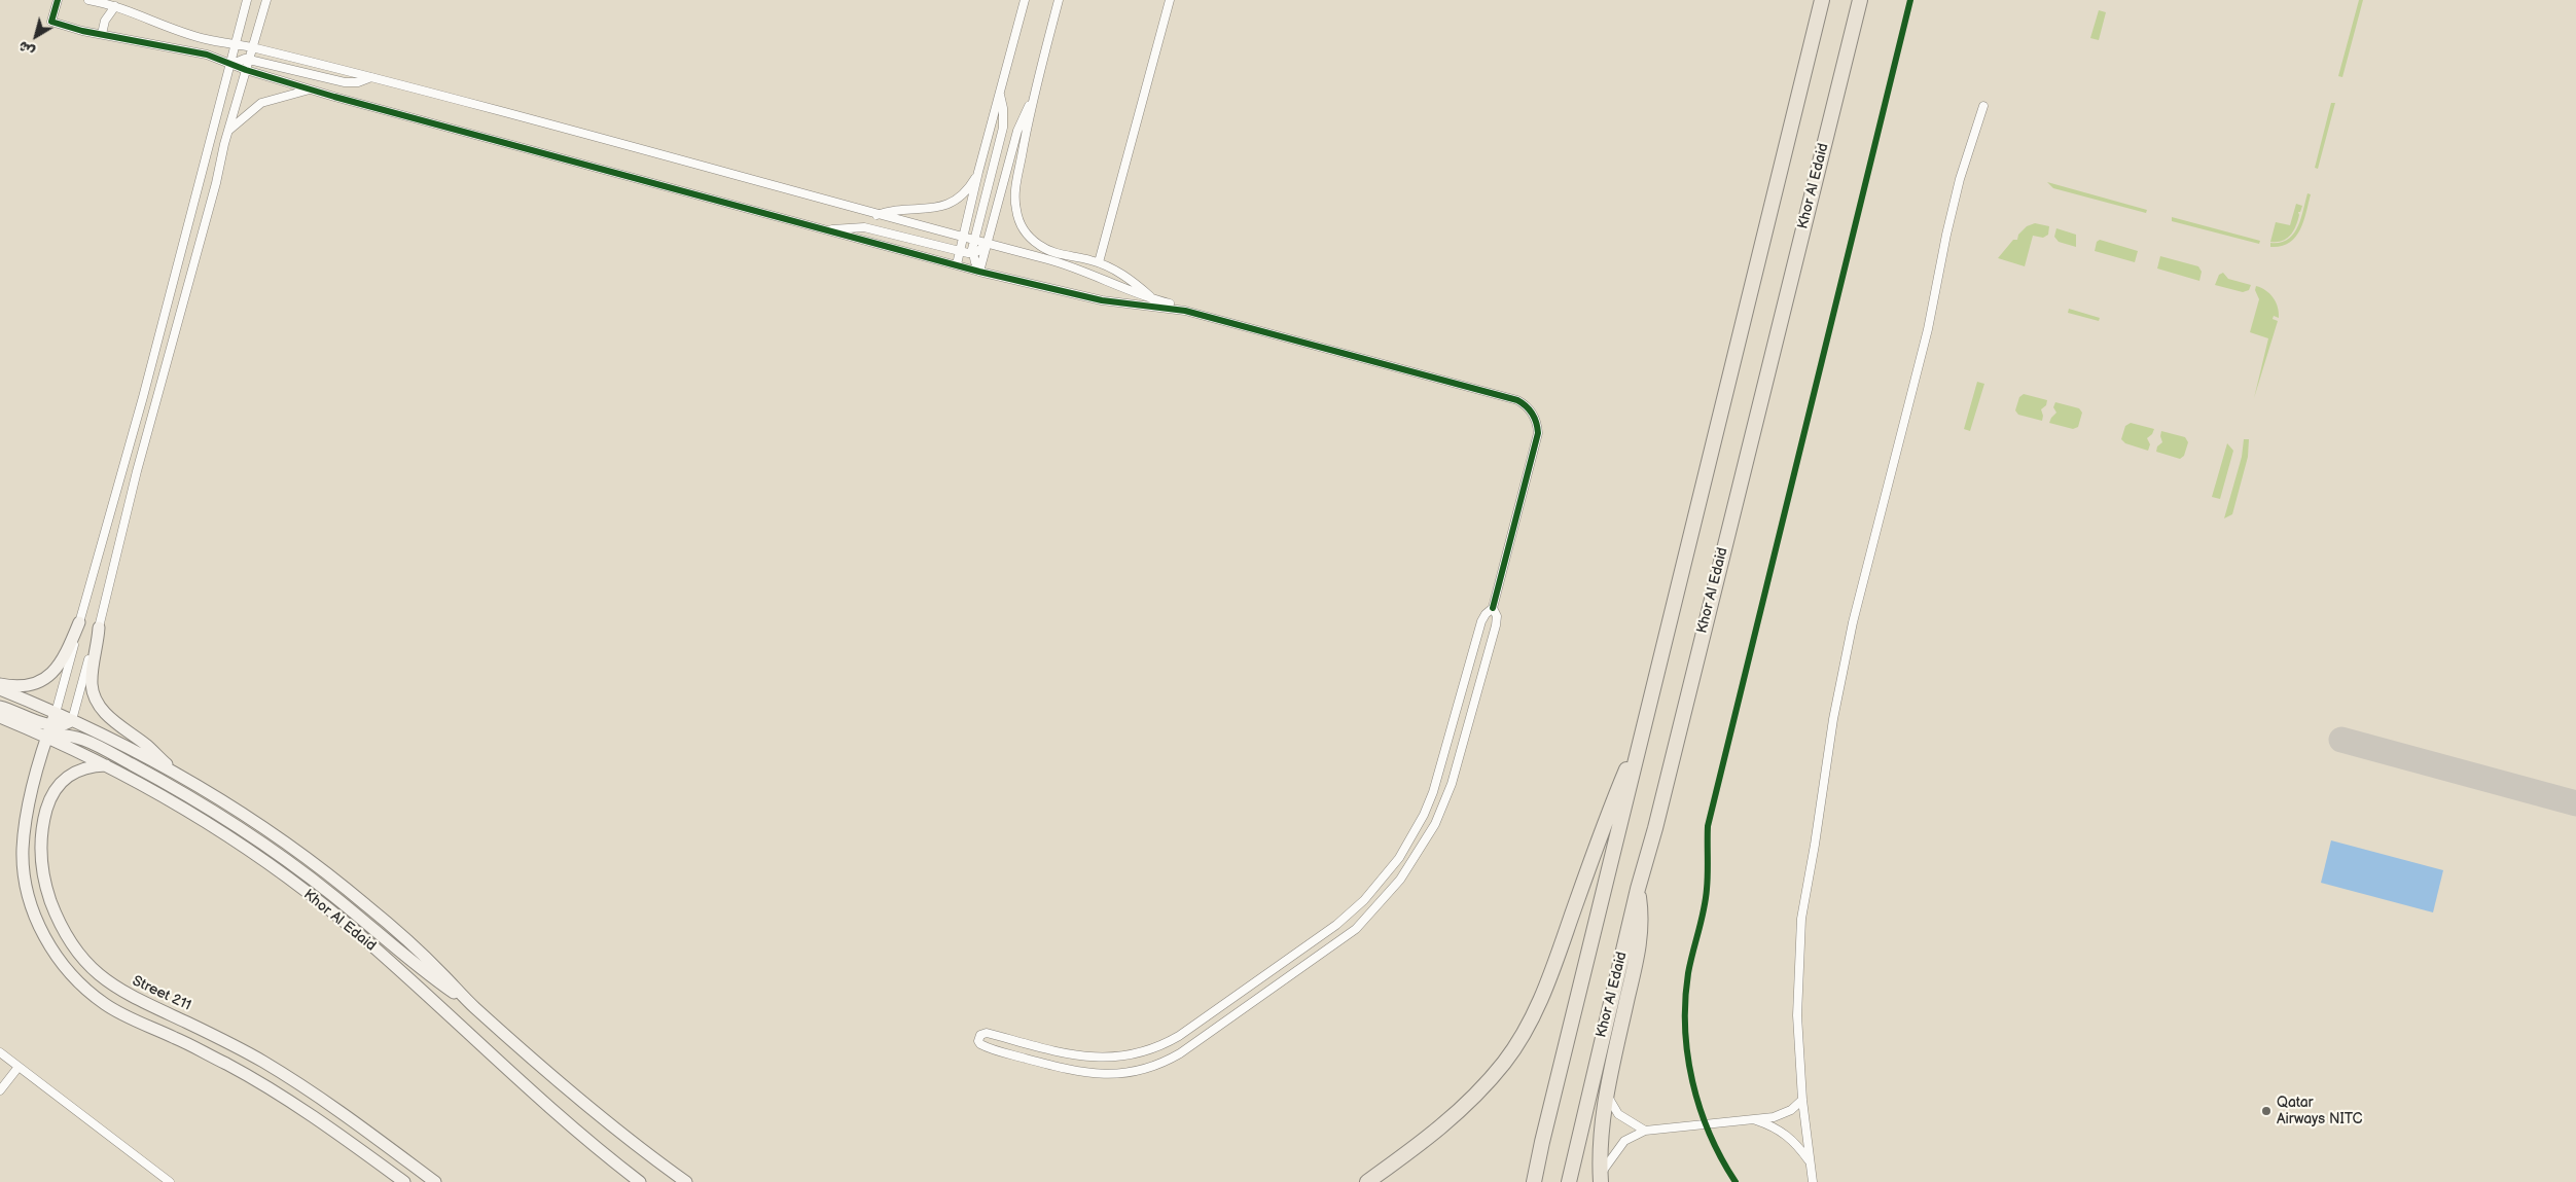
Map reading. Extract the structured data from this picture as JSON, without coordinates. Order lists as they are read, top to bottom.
{
  "streets": {
    "highway": ["Khor Al Edaid"],
    "main road": ["Street 211"]
  },
  "crossings": [
    ["Khor Al Edaid", "Street 211"]
  ],
  "places": ["Qatar Airways NITC"],
  "north": "bottom left"
}
